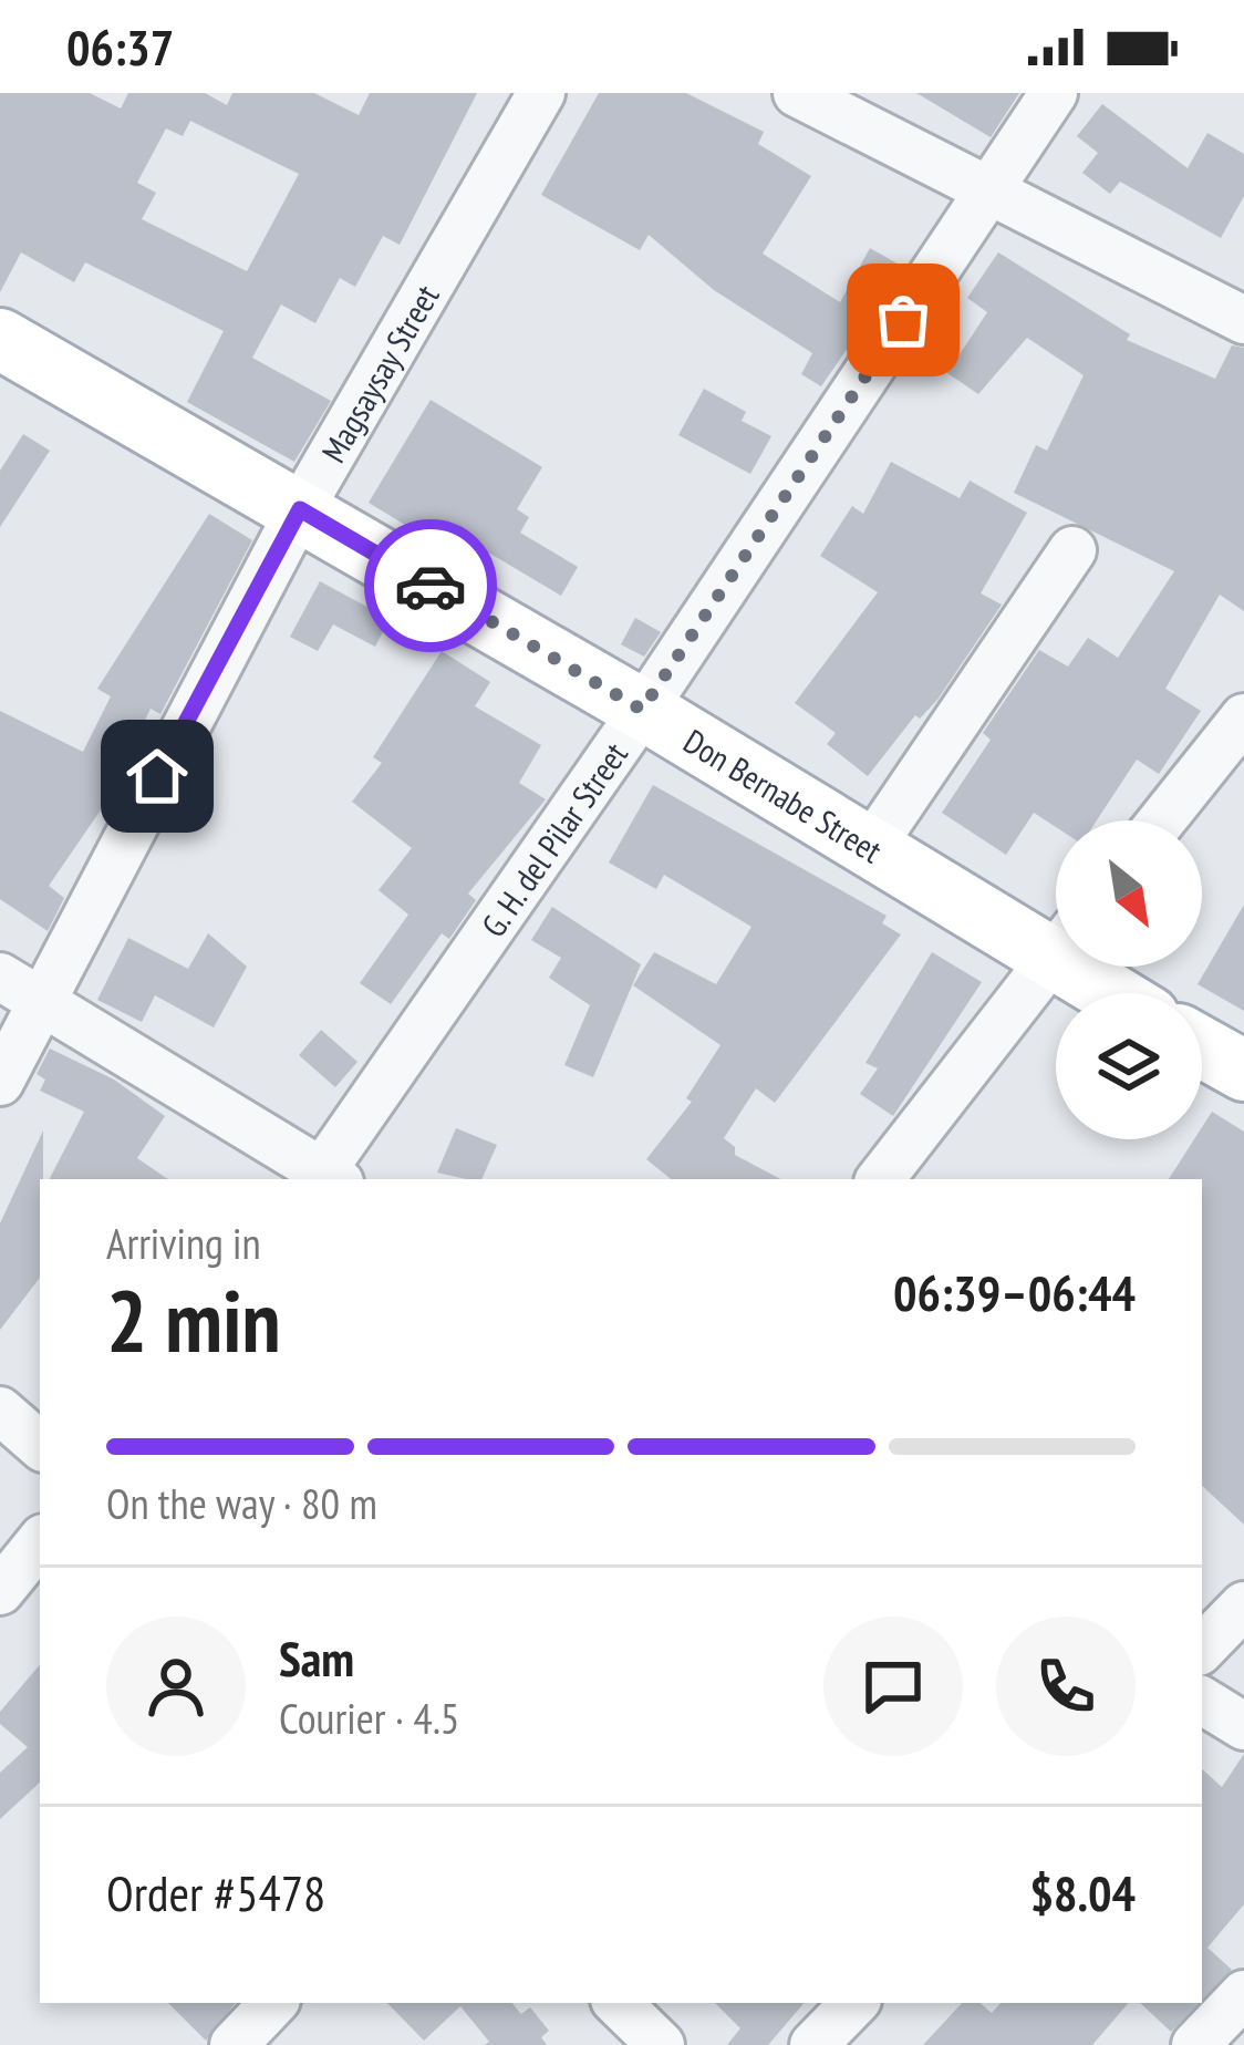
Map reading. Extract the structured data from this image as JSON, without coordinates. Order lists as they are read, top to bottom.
{
  "streets": {
    "main road": ["Don Bernabe Street"],
    "street": ["Magsaysay Street", "G. H. del Pilar Street"]
  },
  "crossings": [
    ["Magsaysay Street", "Don Bernabe Street"],
    ["Don Bernabe Street", "G. H. del Pilar Street"]
  ],
  "north": "bottom right",
  "page": {
    "status": "06:37",
    "heading": ["2 min", "Arriving in", "06:39–06:44"],
    "panel": [
      "Sam",
      "Courier · 4.5",
      "Order #5478",
      "$8.04"
    ],
    "bar": "On the way · 80 m"
  }
}
